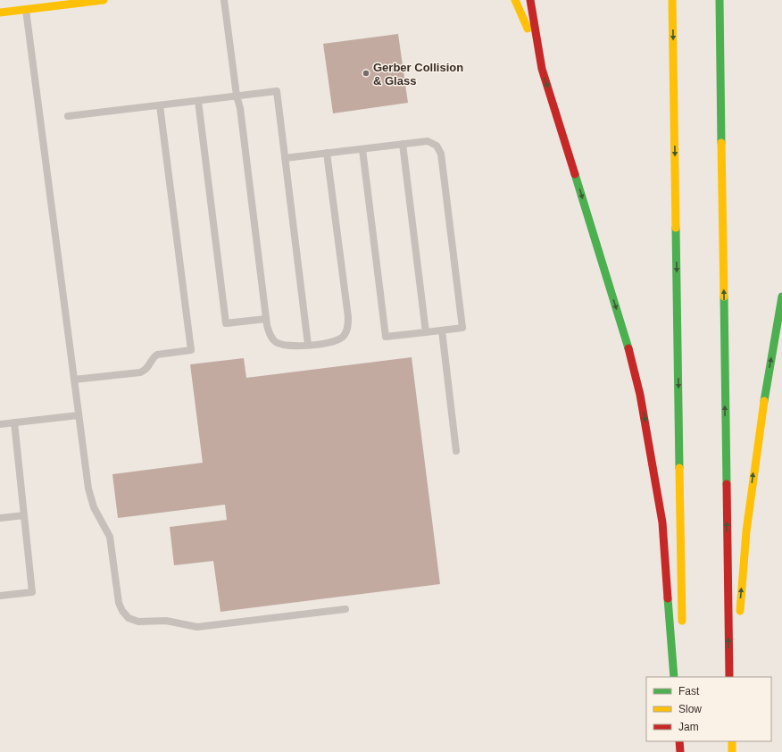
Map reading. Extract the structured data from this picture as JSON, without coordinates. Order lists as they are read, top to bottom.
{
  "places": ["Gerber Collision & Glass"],
  "legend": ["Fast", "Slow", "Jam"]
}
